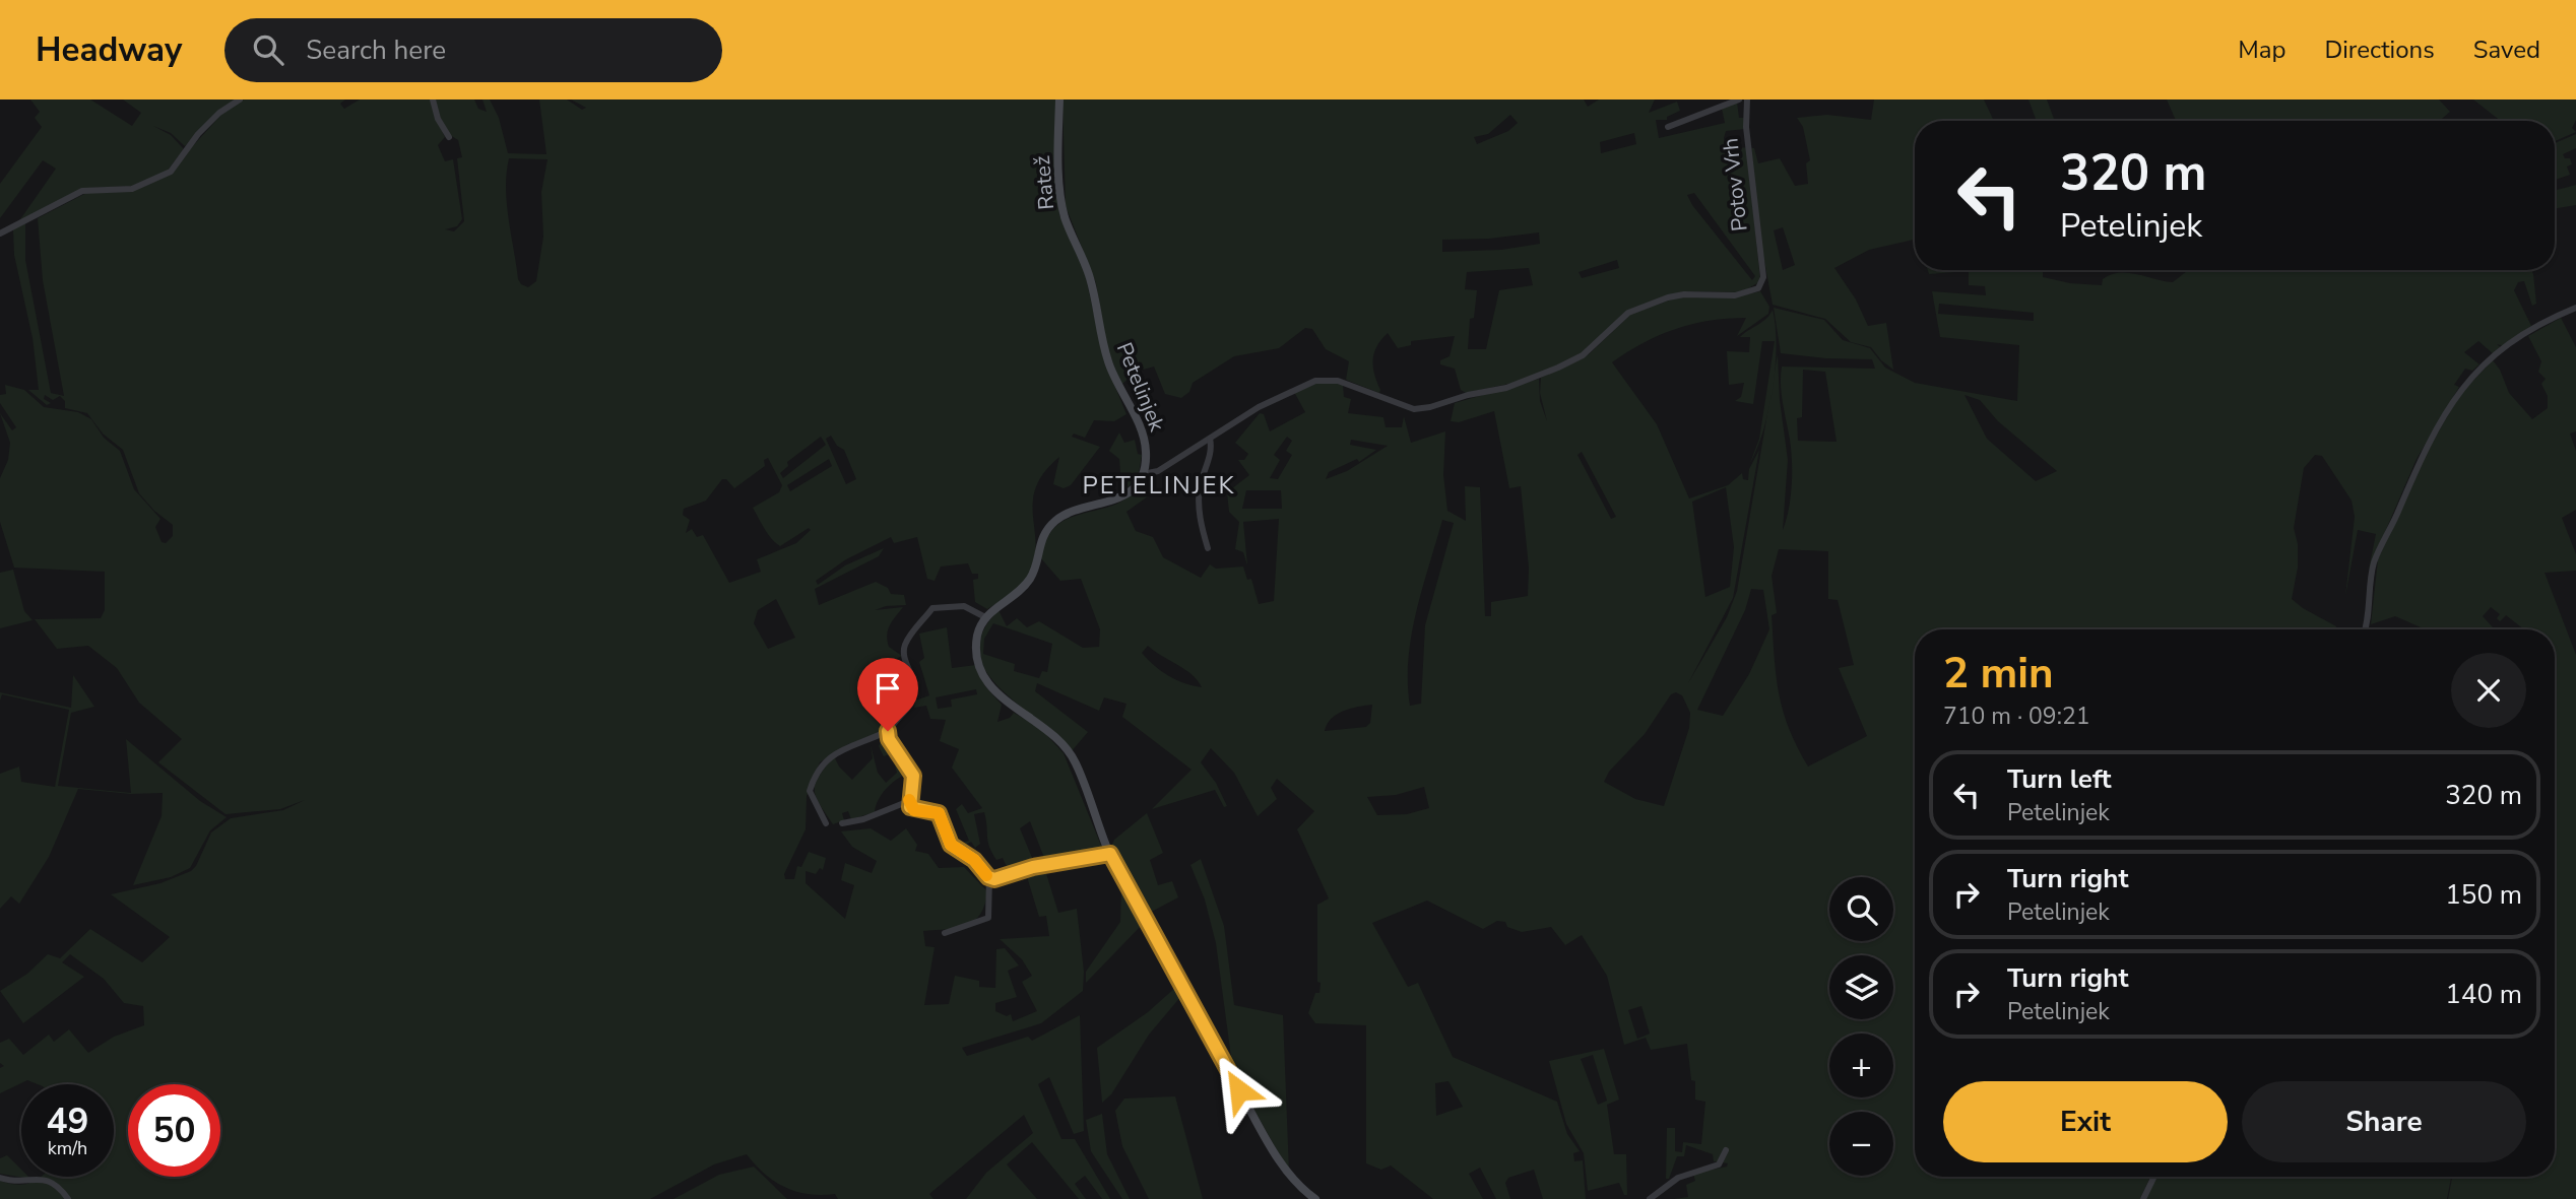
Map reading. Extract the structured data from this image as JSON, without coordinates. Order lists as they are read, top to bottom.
{
  "streets": {
    "main road": ["Ratež", "Petelinjek"],
    "street": ["Potov Vrh"]
  },
  "crossings": [
    ["Ratež", "Petelinjek"]
  ],
  "districts": ["PETELINJEK"],
  "page": {
    "header": "Headway",
    "search": "Search here",
    "nav": ["Map", "Directions", "Saved"],
    "turn": ["320 m", "Petelinjek"],
    "heading": ["2 min", "710 m · 09:21"],
    "list": [
      {
        "name": "Turn left",
        "note": "Petelinjek",
        "value": "320 m"
      },
      {
        "name": "Turn right",
        "note": "Petelinjek",
        "value": "150 m"
      },
      {
        "name": "Turn right",
        "note": "Petelinjek",
        "value": "140 m"
      }
    ],
    "map_buttons": ["+", "−"],
    "buttons": ["Exit", "Share"],
    "speed": "49 km/h",
    "limit": "50"
  }
}
